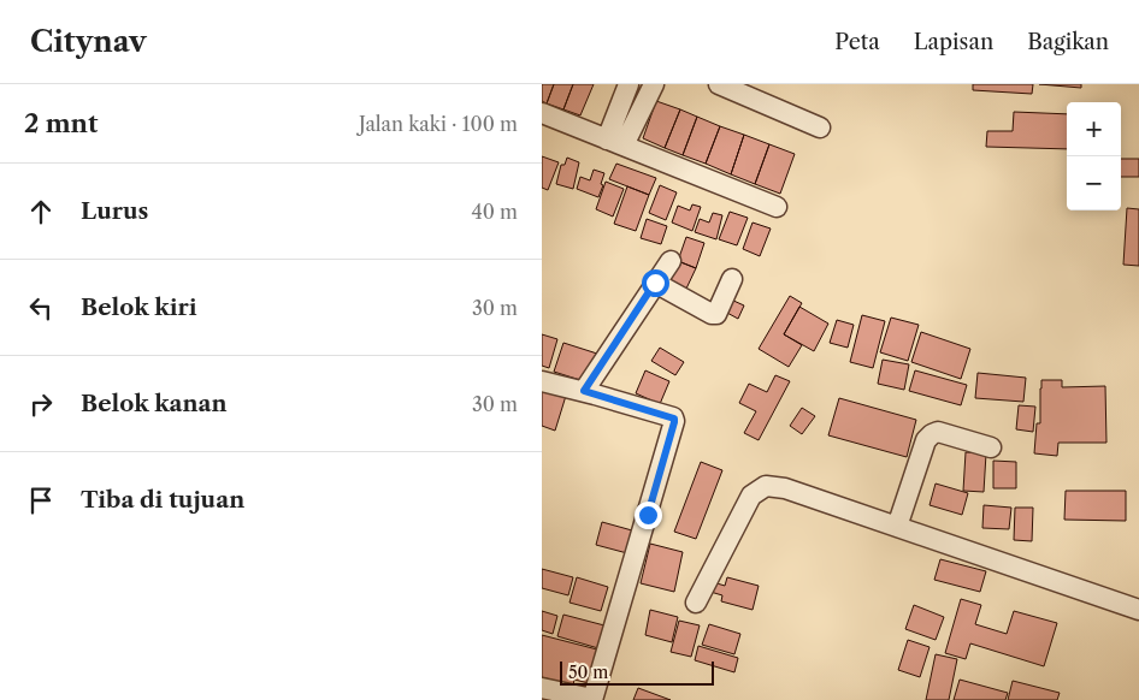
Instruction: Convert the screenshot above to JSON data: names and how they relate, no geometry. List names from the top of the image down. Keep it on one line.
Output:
{"scale_bar":"50 m","page":{"header":"Citynav","nav":["Peta","Lapisan","Bagikan"],"heading":["2 mnt","Jalan kaki · 100 m"],"map_buttons":["+","−"],"list":[["Lurus","40 m"],["Belok kiri","30 m"],["Belok kanan","30 m"],"Tiba di tujuan"],"scale":"50 m"}}
